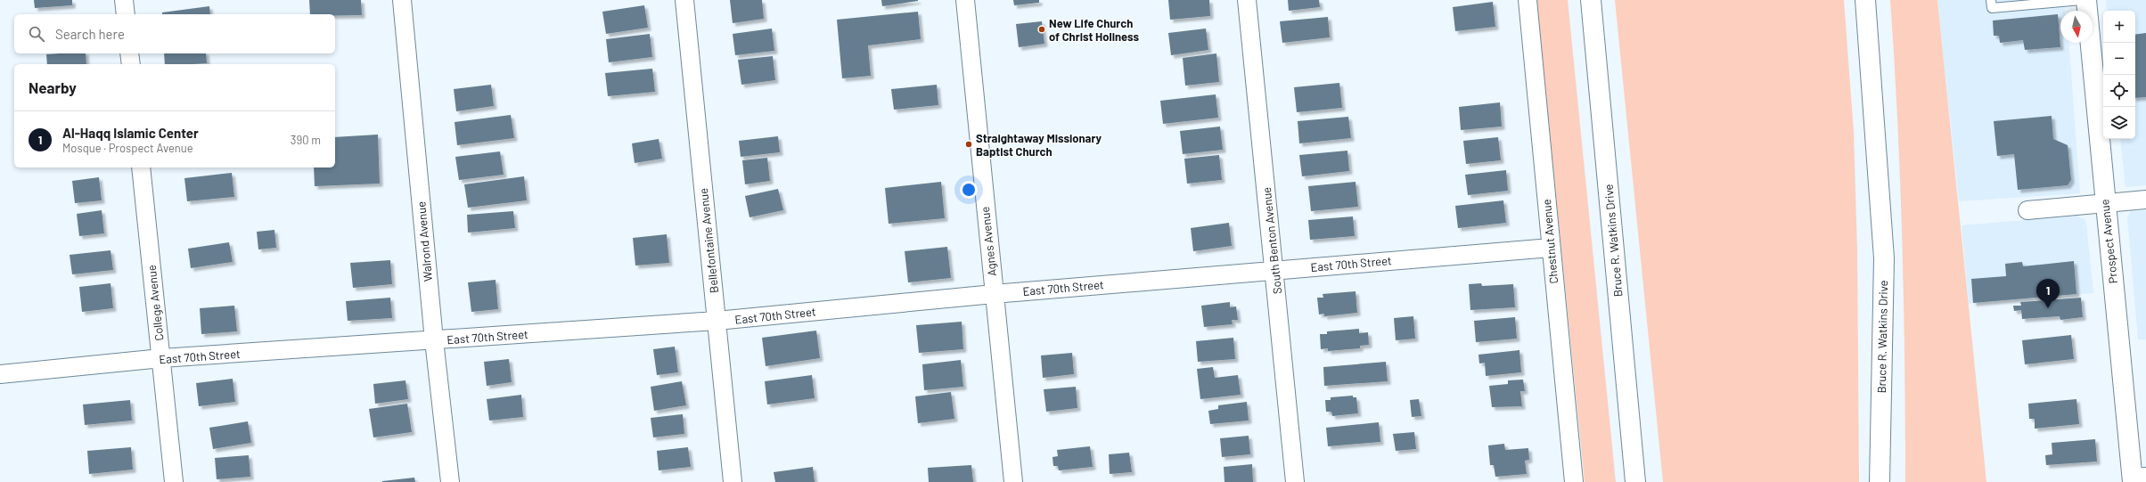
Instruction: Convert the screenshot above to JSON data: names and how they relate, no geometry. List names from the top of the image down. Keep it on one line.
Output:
{"streets":{"main road":["Bruce R. Watkins Drive","Prospect Avenue"],"street":["Bellefontaine Avenue","South Benton Avenue","Walrond Avenue","Agnes Avenue","Chestnut Avenue","East 70th Street","College Avenue"]},"crossings":[["Bellefontaine Avenue","East 70th Street"],["South Benton Avenue","East 70th Street"],["Walrond Avenue","East 70th Street"],["Agnes Avenue","East 70th Street"],["Chestnut Avenue","East 70th Street"],["East 70th Street","College Avenue"]],"places":["New Life Church of Christ Holiness","Straightaway Missionary Baptist Church"],"north":"bottom","page":{"map_buttons":["+","−"],"search":"Search here","heading":"Nearby","list":[{"mark":"1","name":"Al-Haqq Islamic Center","note":"Mosque · Prospect Avenue","value":"390 m"}],"pins":"1"}}
